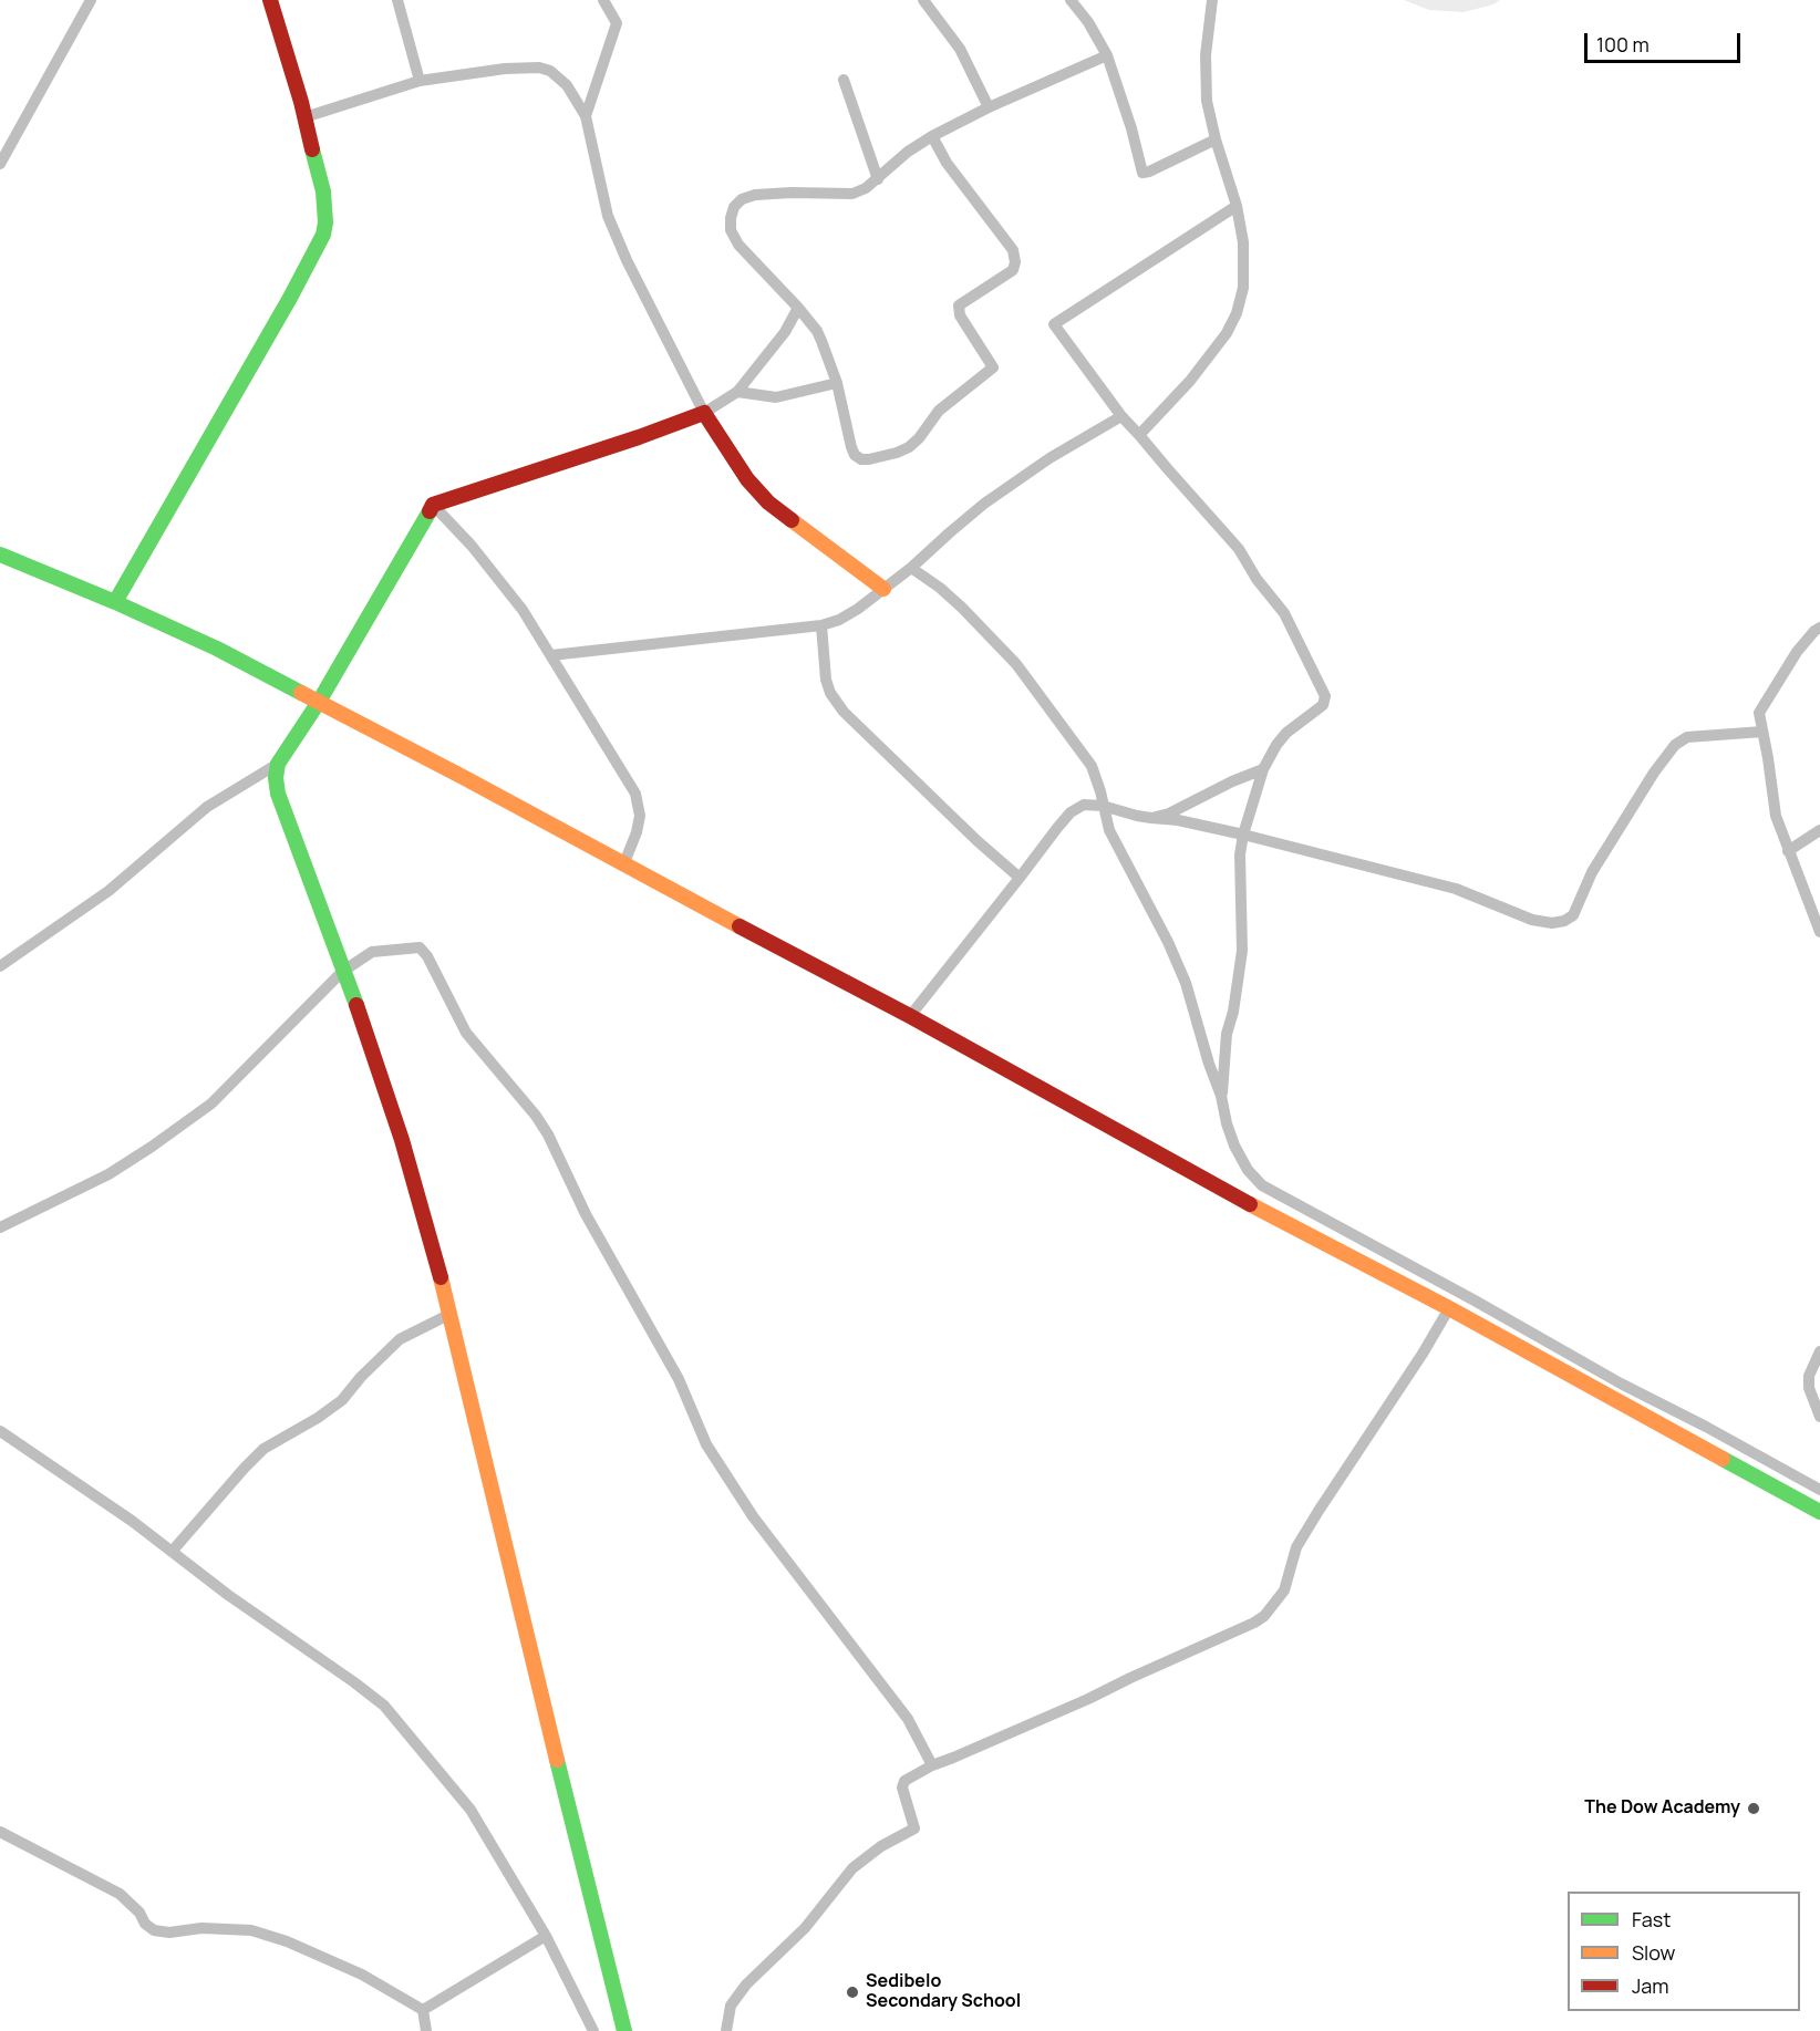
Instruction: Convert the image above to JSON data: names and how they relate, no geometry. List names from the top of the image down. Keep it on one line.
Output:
{"places":["The Dow Academy","Sedibelo Secondary School"],"legend":["Fast","Slow","Jam"],"scale_bar":"100 m"}
